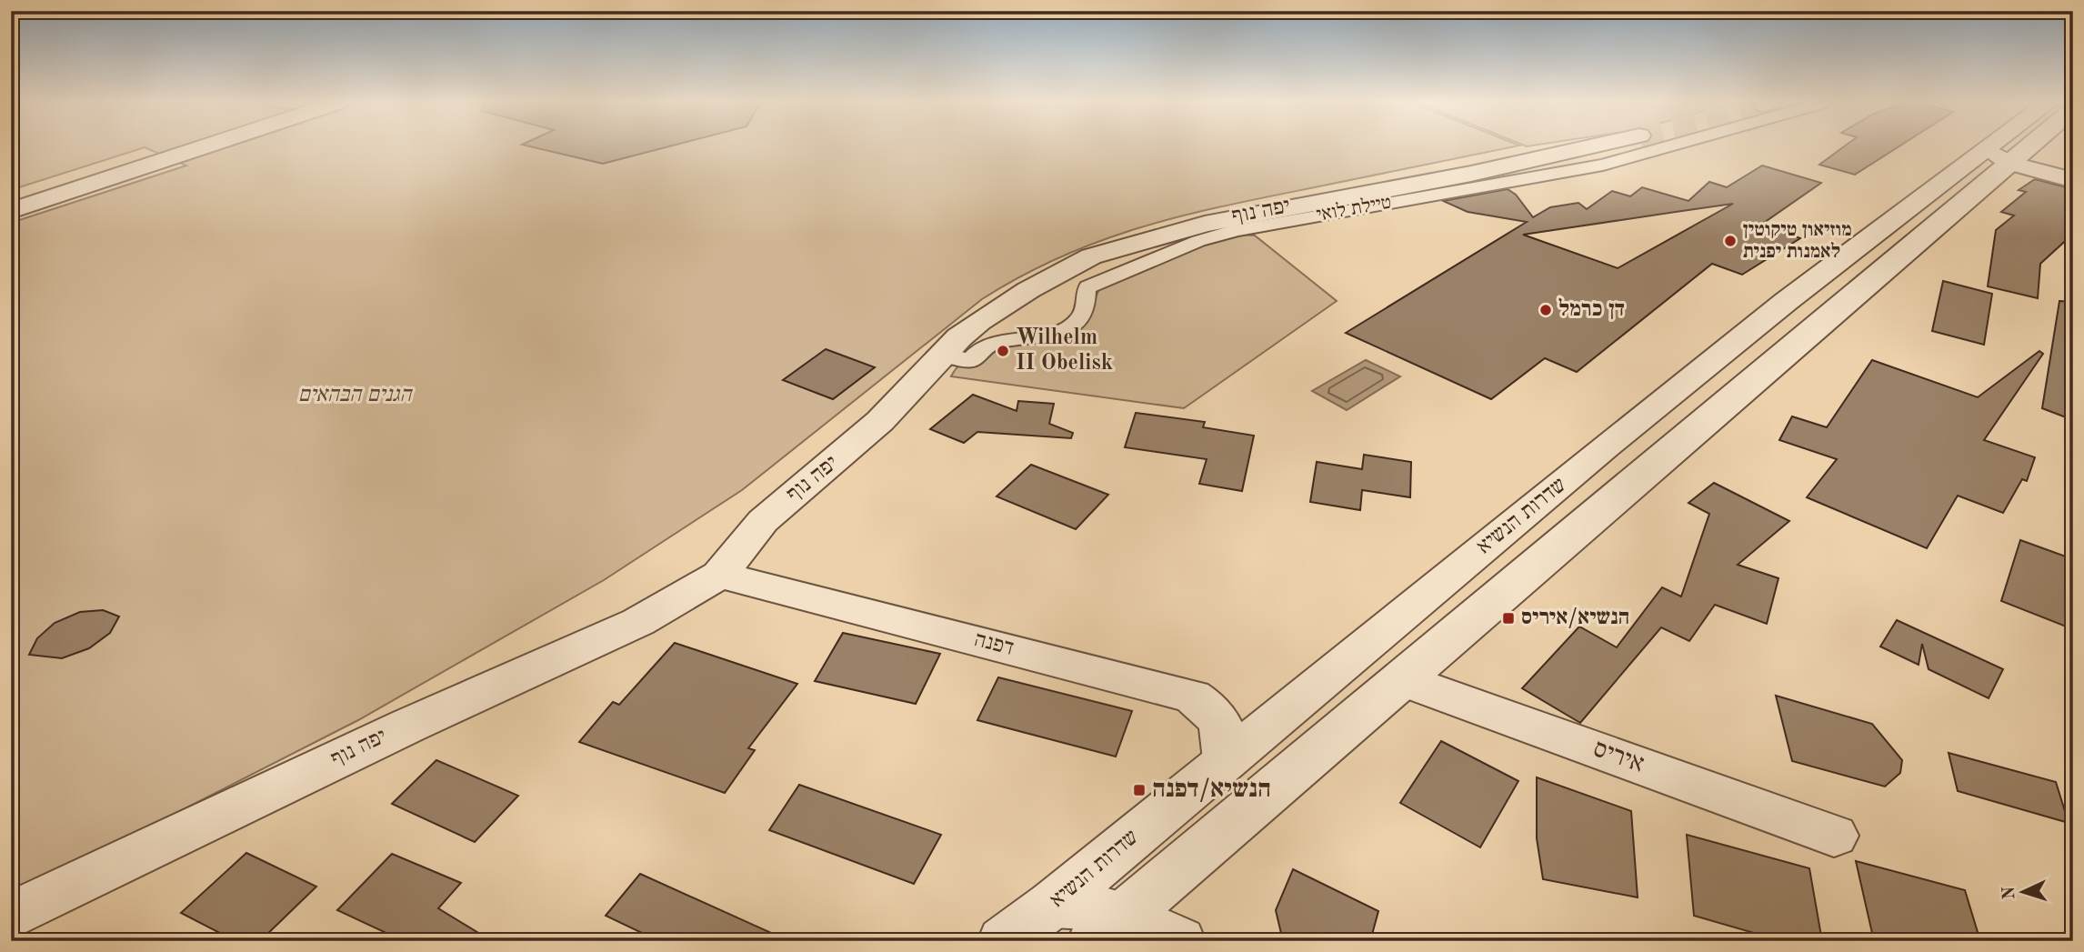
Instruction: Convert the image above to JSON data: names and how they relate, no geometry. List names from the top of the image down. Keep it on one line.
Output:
{"streets":{"street":["טיילת לואי","יפה נוף","שדרות הנשיא","דפנה","איריס"]},"crossings":[["טיילת לואי","יפה נוף"],["יפה נוף","דפנה"],["שדרות הנשיא","דפנה"],["שדרות הנשיא","איריס"]],"parks":["הגנים הבהאים"],"places":{"other":["מוזיאון טיקוטין לאמנות יפנית","דן כרמל","Wilhelm II Obelisk"],"transit":["הנשיא/איריס","הנשיא/דפנה"]},"north":"left"}
